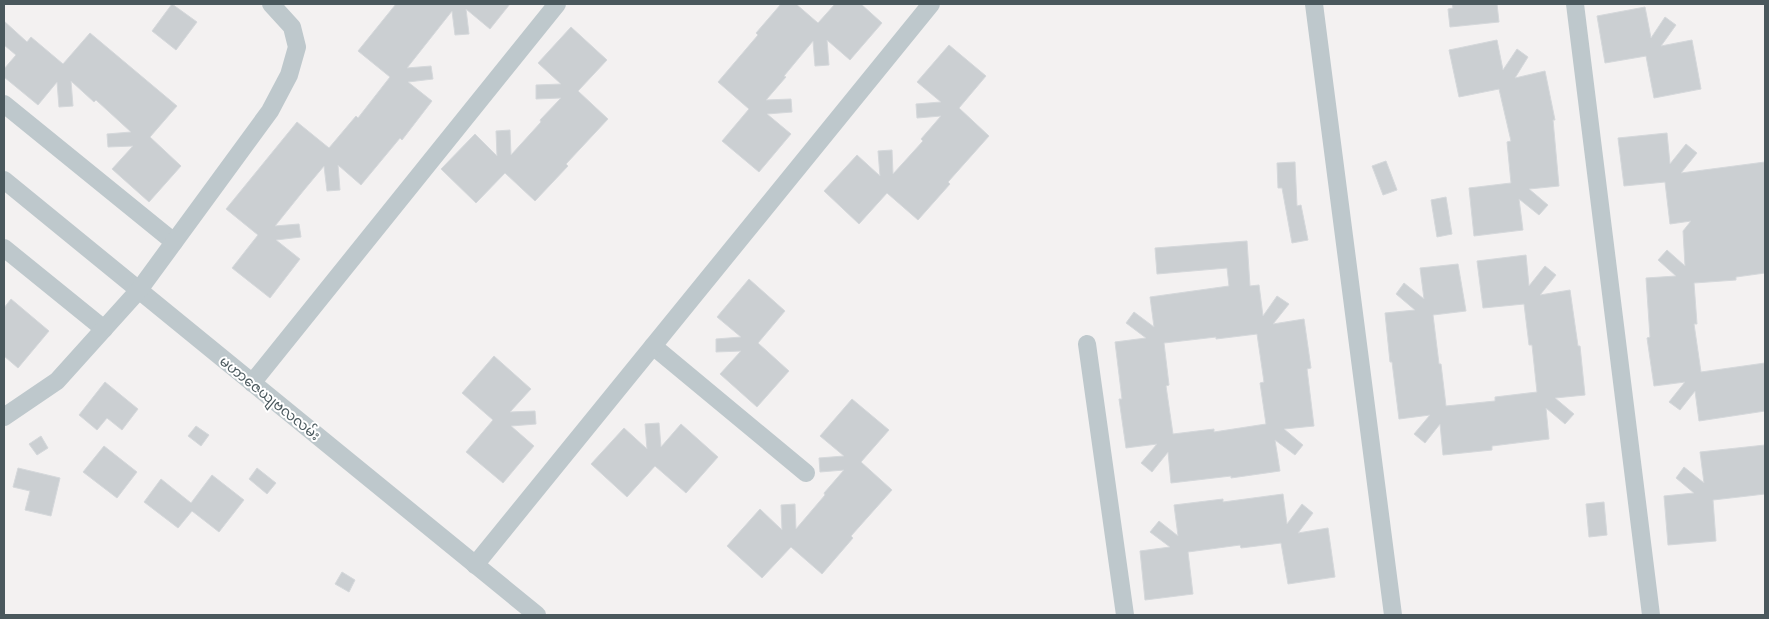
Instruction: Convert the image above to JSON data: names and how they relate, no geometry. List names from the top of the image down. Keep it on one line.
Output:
{"streets":{"street":["မဟာဇေယျဗလလမ်း"]}}
